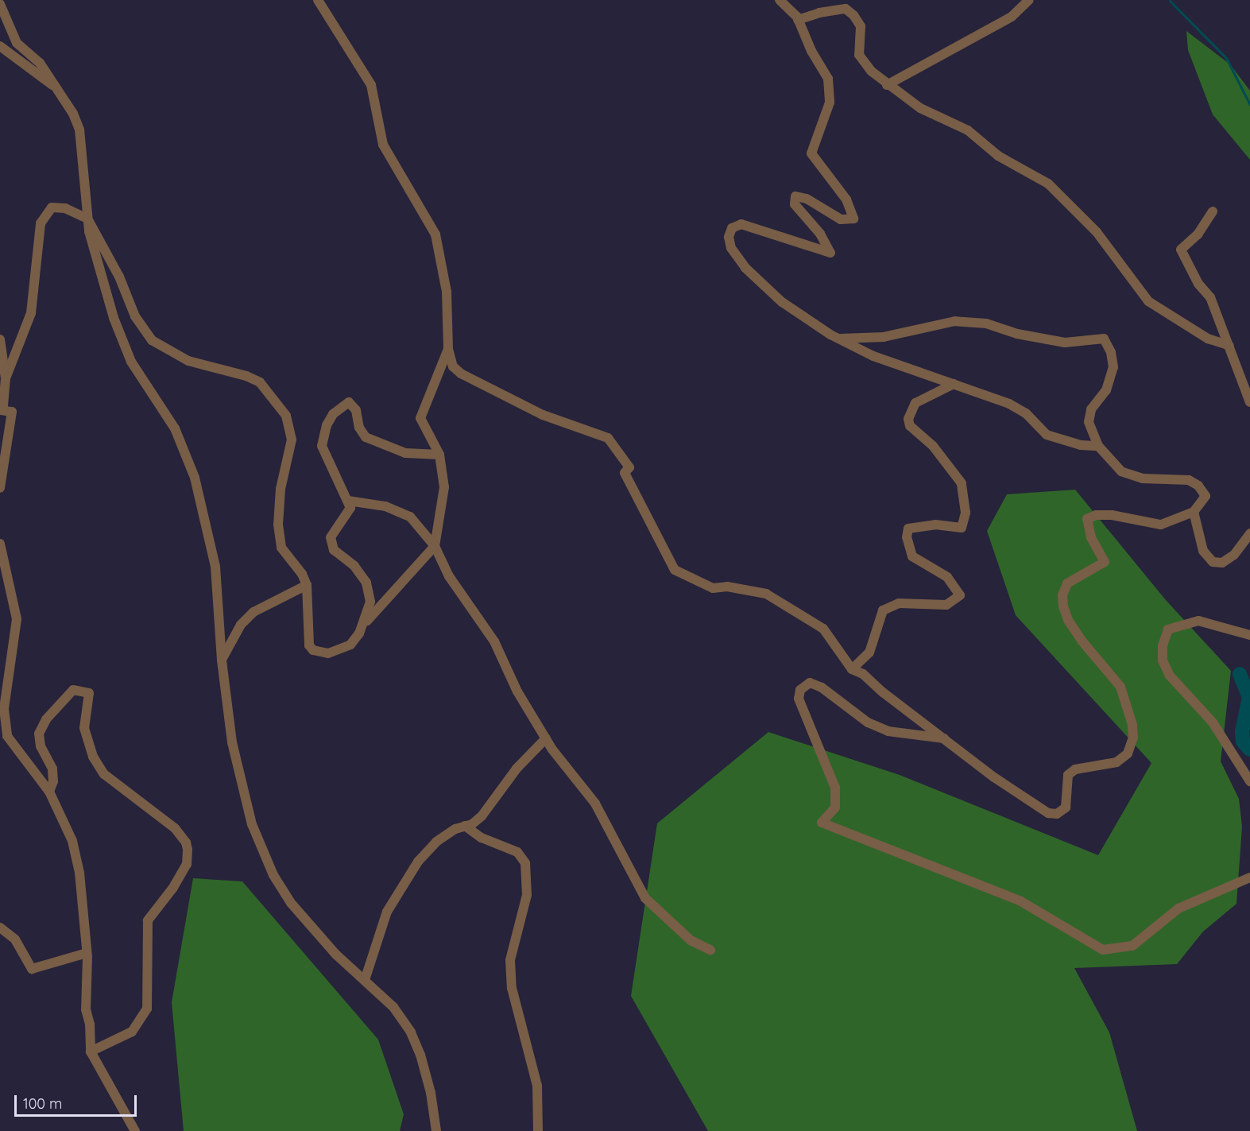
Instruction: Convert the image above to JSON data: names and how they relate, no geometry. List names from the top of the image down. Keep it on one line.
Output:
{"scale_bar":"100 m"}
